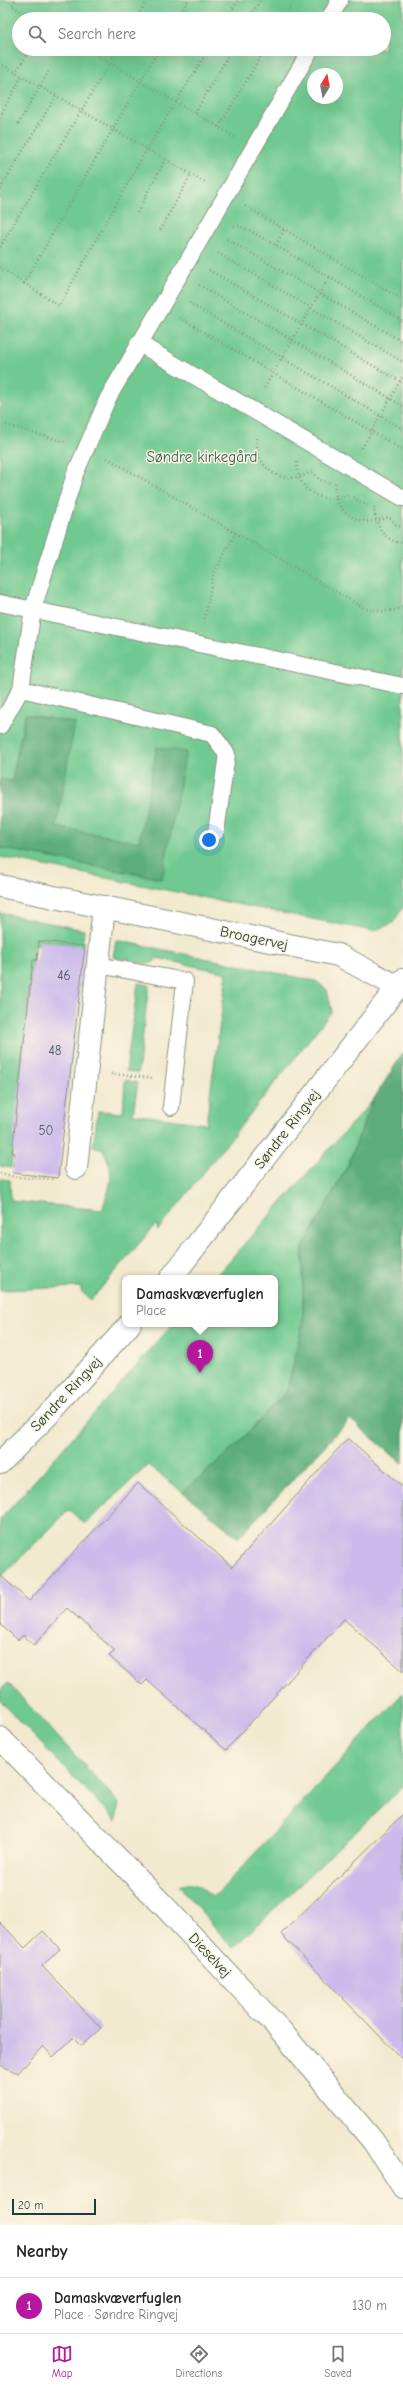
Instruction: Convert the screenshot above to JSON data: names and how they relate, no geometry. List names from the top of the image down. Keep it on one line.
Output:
{"streets":{"street":["Broagervej","Søndre Ringvej","Dieselvej"]},"crossings":[["Broagervej","Søndre Ringvej"]],"parks":["Søndre kirkegård"],"house_numbers":["46","48","50"],"scale_bar":"20 m","north":"top","page":{"search":"Search here","popup":["Damaskvæverfuglen","Place"],"pins":"1","scale":"20 m","heading":"Nearby","list":[{"mark":"1","name":"Damaskvæverfuglen","note":"Place · Søndre Ringvej","value":"130 m"}],"nav":["Map","Directions","Saved"]}}
